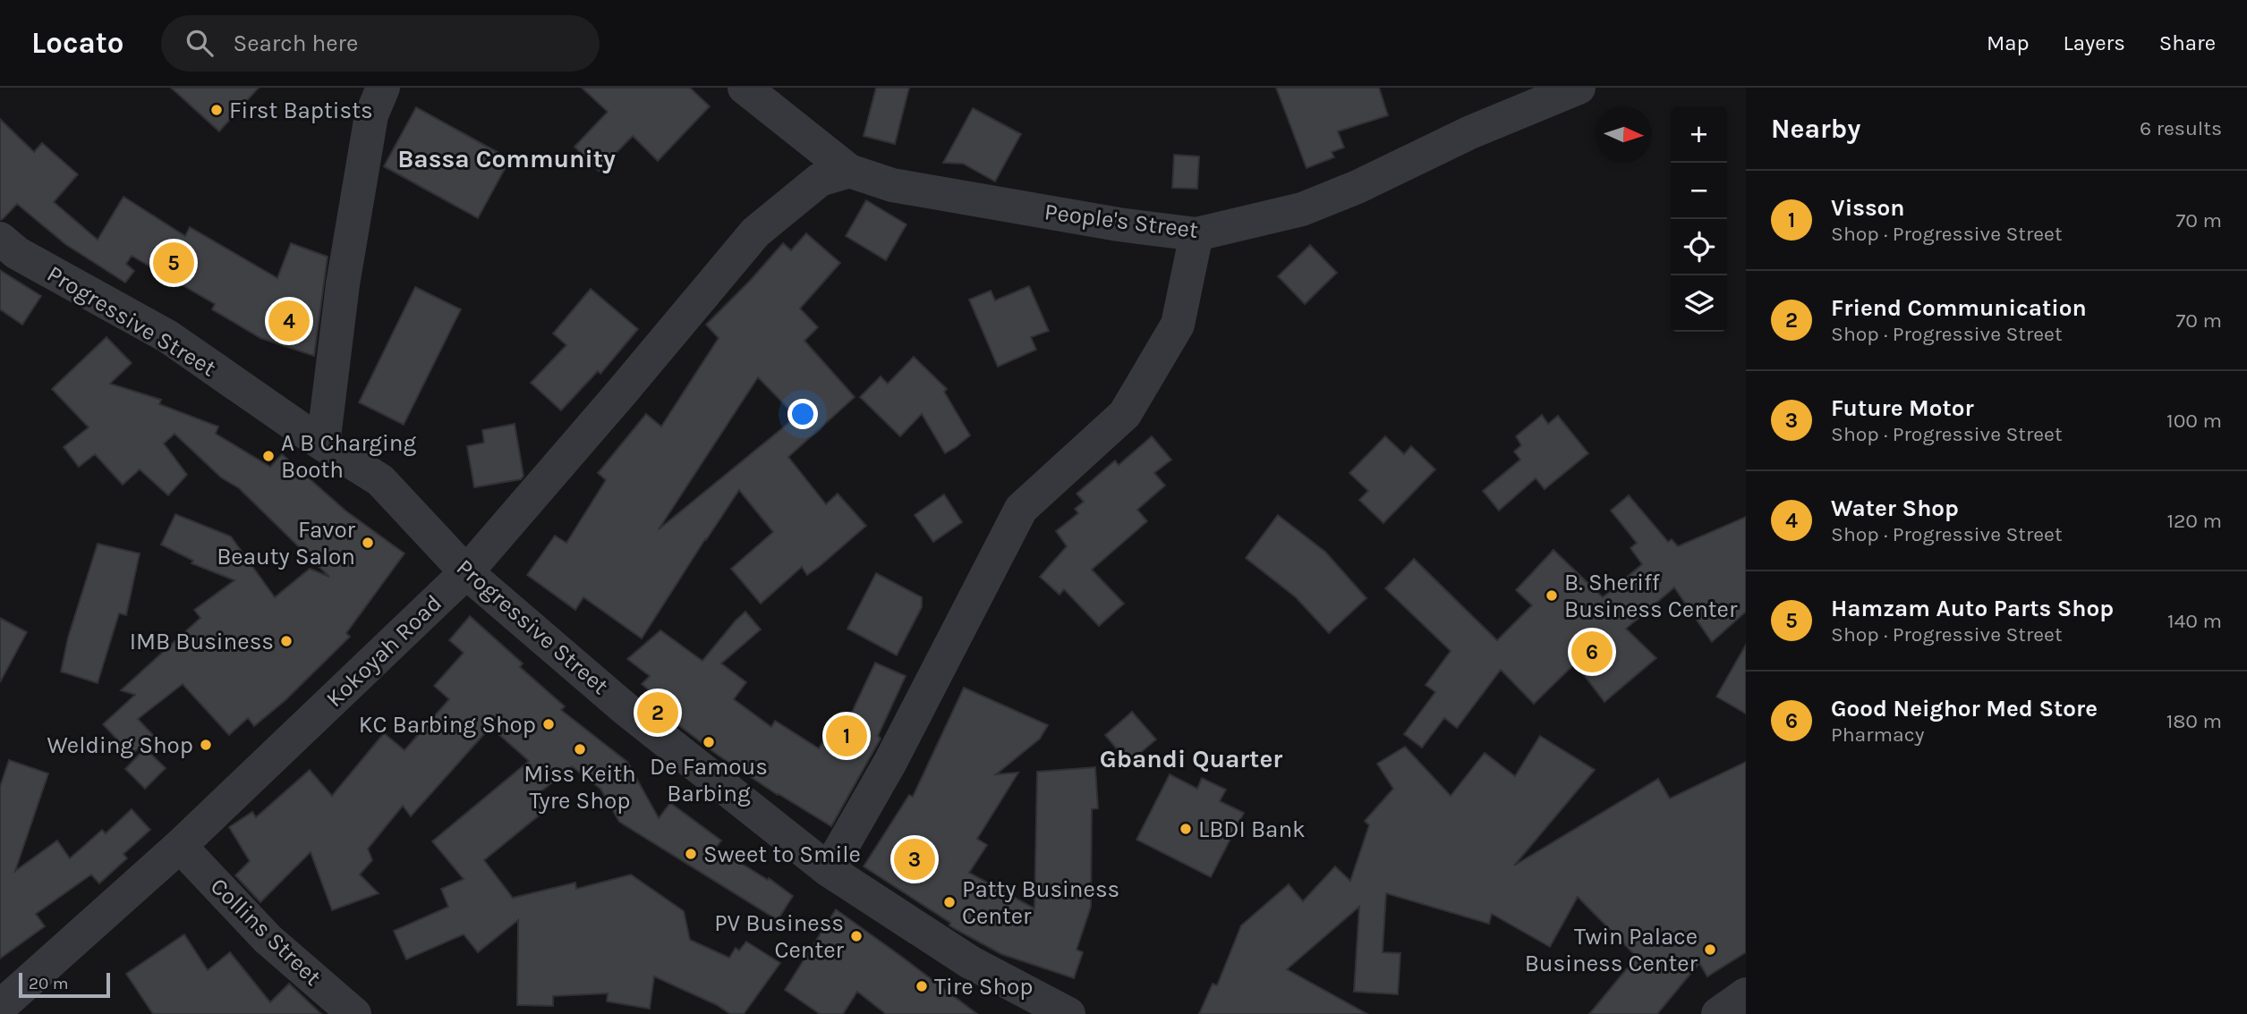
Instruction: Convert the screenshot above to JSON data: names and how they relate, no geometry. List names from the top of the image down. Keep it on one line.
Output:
{"streets":{"street":["People's Street","Progressive Street","Kokoyah Road","Collins Street"]},"crossings":[["People's Street","Kokoyah Road"],["Progressive Street","Kokoyah Road"],["Kokoyah Road","Collins Street"]],"districts":["Bassa Community","Gbandi Quarter"],"places":["First Baptists","A B Charging Booth","Favor Beauty Salon","B. Sheriff Business Center","IMB Business","KC Barbing Shop","De Famous Barbing","Welding Shop","Miss Keith Tyre Shop","LBDI Bank","Sweet to Smile","Patty Business Center","PV Business Center","Twin Palace Business Center","Tire Shop"],"scale_bar":"20 m","north":"right","page":{"header":"Locato","search":"Search here","nav":["Map","Layers","Share"],"heading":["Nearby","6 results"],"map_buttons":["+","−"],"list":[{"mark":"1","name":"Visson","note":"Shop · Progressive Street","value":"70 m"},{"mark":"2","name":"Friend Communication","note":"Shop · Progressive Street","value":"70 m"},{"mark":"3","name":"Future Motor","note":"Shop · Progressive Street","value":"100 m"},{"mark":"4","name":"Water Shop","note":"Shop · Progressive Street","value":"120 m"},{"mark":"5","name":"Hamzam Auto Parts Shop","note":"Shop · Progressive Street","value":"140 m"},{"mark":"6","name":"Good Neighor Med Store","note":"Pharmacy","value":"180 m"}],"pins":["5","4","6","2","1","3"],"scale":"20 m"}}
